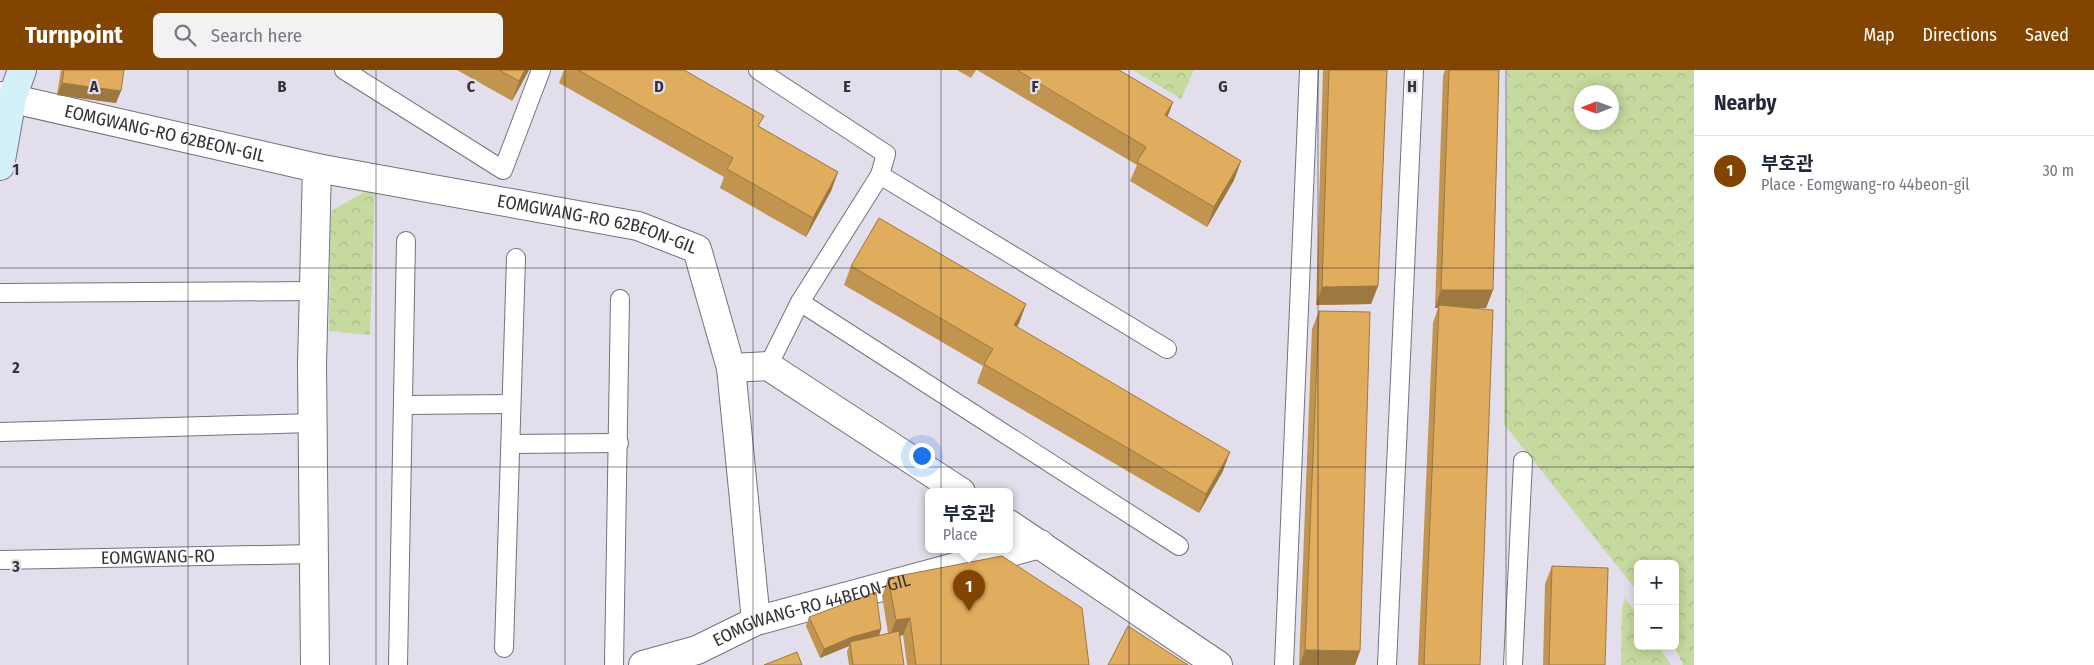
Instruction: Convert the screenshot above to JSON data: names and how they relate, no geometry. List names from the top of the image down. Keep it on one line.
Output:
{"streets":{"street":["EOMGWANG-RO 62BEON-GIL","EOMGWANG-RO 44BEON-GIL"],"lane":["EOMGWANG-RO"]},"north":"left","page":{"header":"Turnpoint","search":"Search here","nav":["Map","Directions","Saved"],"heading":"Nearby","list":[{"mark":"1","name":"부호관","note":"Place · Eomgwang-ro 44beon-gil","value":"30 m"}],"popup":["부호관","Place"],"map_buttons":["+","−"],"pins":"1"},"grid":{"columns":["A","B","C","D","E","F","G","H"],"rows":["1","2","3"]}}
